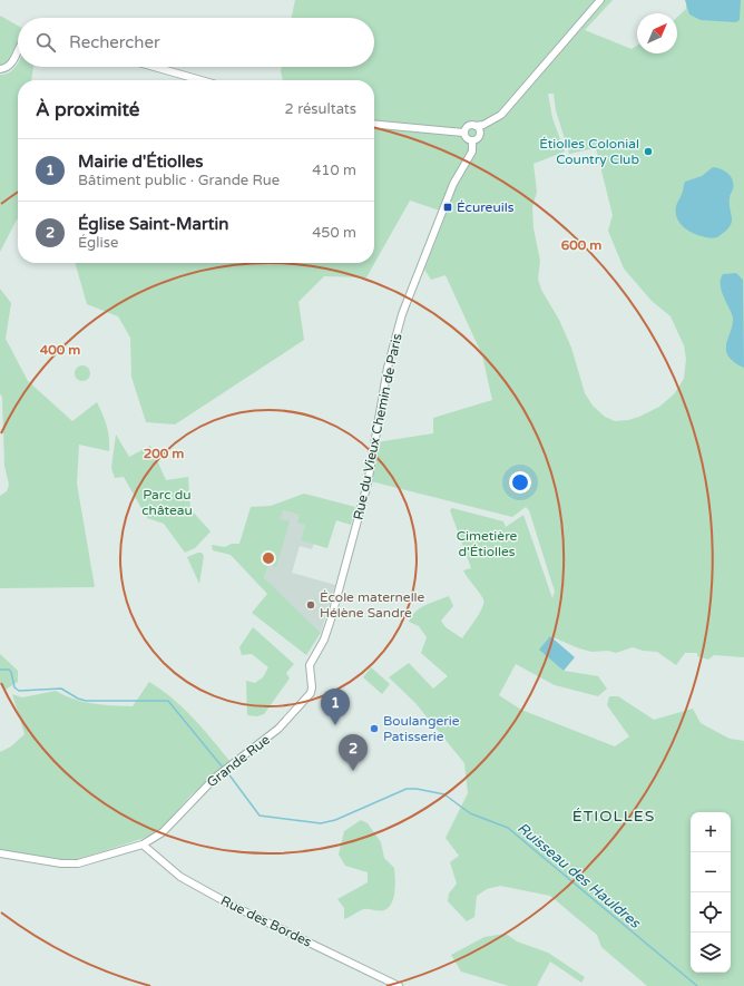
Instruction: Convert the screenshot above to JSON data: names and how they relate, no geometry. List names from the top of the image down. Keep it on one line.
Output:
{"streets":{"street":["Rue du Vieux Chemin de Paris","Grande Rue","Rue des Bordes"]},"crossings":[["Rue du Vieux Chemin de Paris","Grande Rue"],["Grande Rue","Rue des Bordes"]],"districts":["ÉTIOLLES"],"water":["Ruisseau des Hauldres"],"parks":["Parc du château","Cimetière d'Étiolles"],"places":{"other":["Étiolles Colonial Country Club","École maternelle Hélène Sandre","Boulangerie Patisserie"],"transit":["Écureuils"]},"north":"top right","page":{"search":"Rechercher","heading":["À proximité","2 résultats"],"list":[{"mark":"1","name":"Mairie d'Étiolles","note":"Bâtiment public · Grande Rue","value":"410 m"},{"mark":"2","name":"Église Saint-Martin","note":"Église","value":"450 m"}],"pins":["1","2"],"map_buttons":["+","−"]},"rings":["600 m","400 m","200 m"]}
